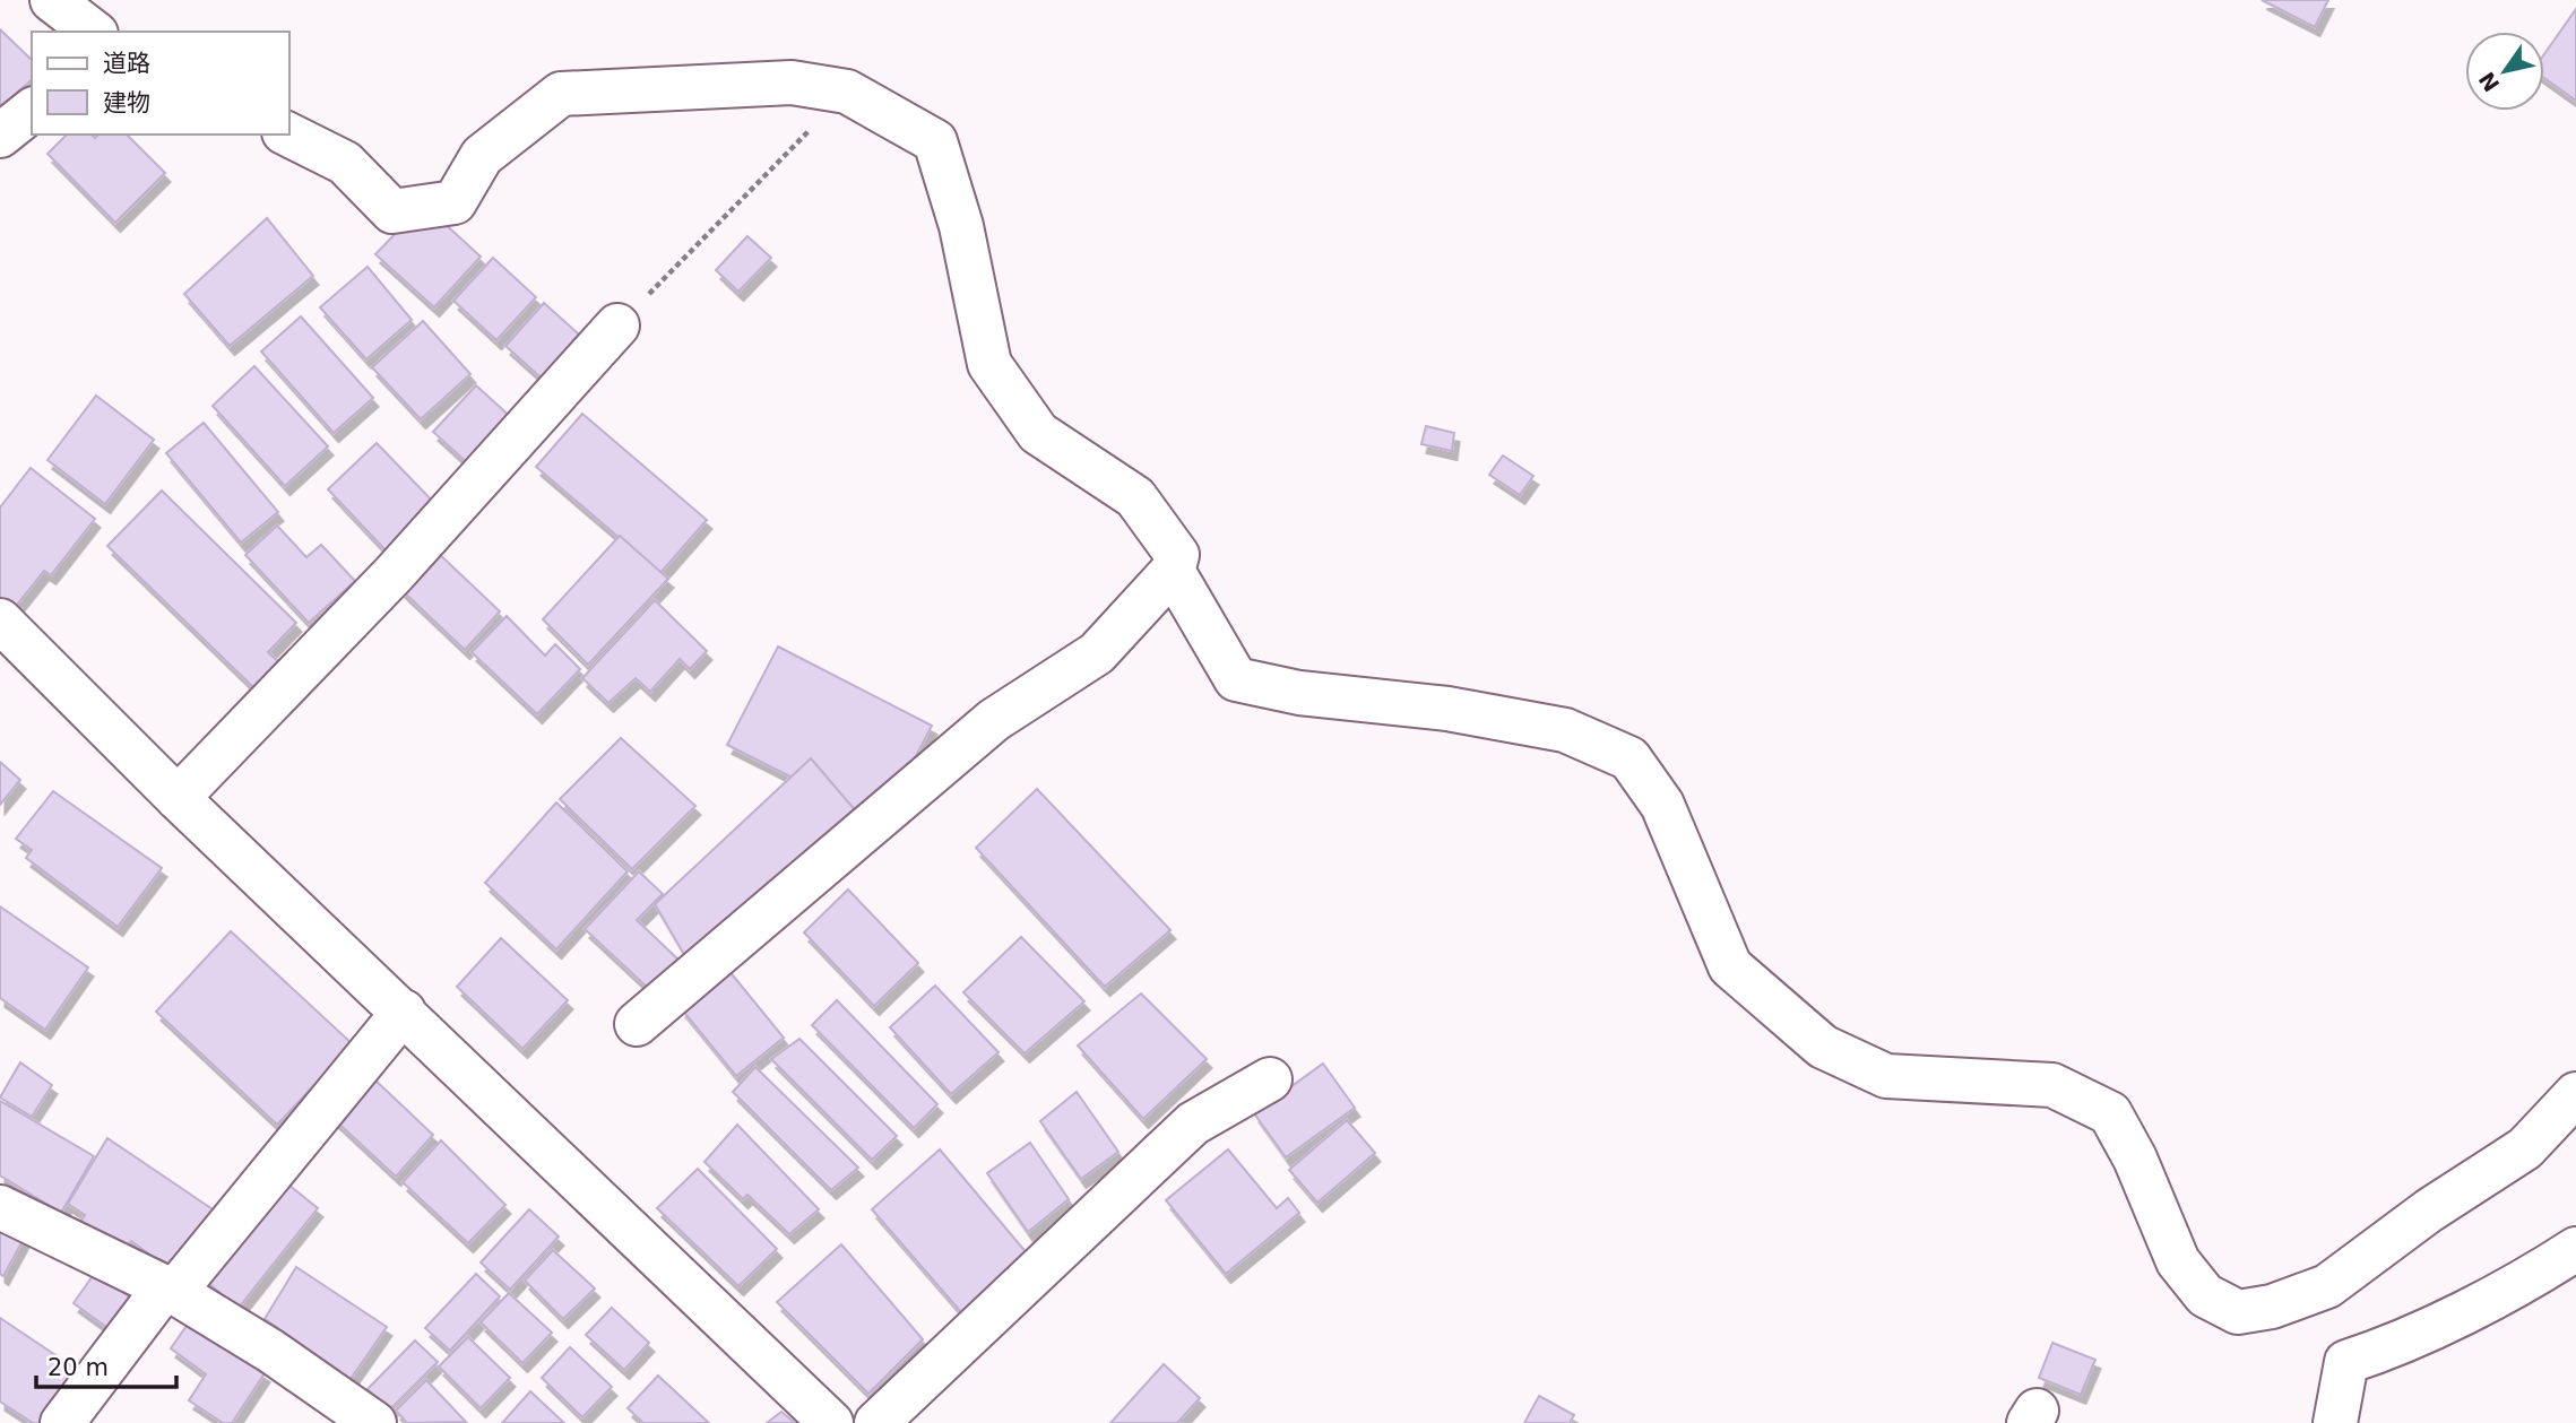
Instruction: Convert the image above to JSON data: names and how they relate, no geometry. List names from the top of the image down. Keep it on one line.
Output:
{"legend":["道路","建物"],"scale_bar":"20 m","north":"bottom left"}
